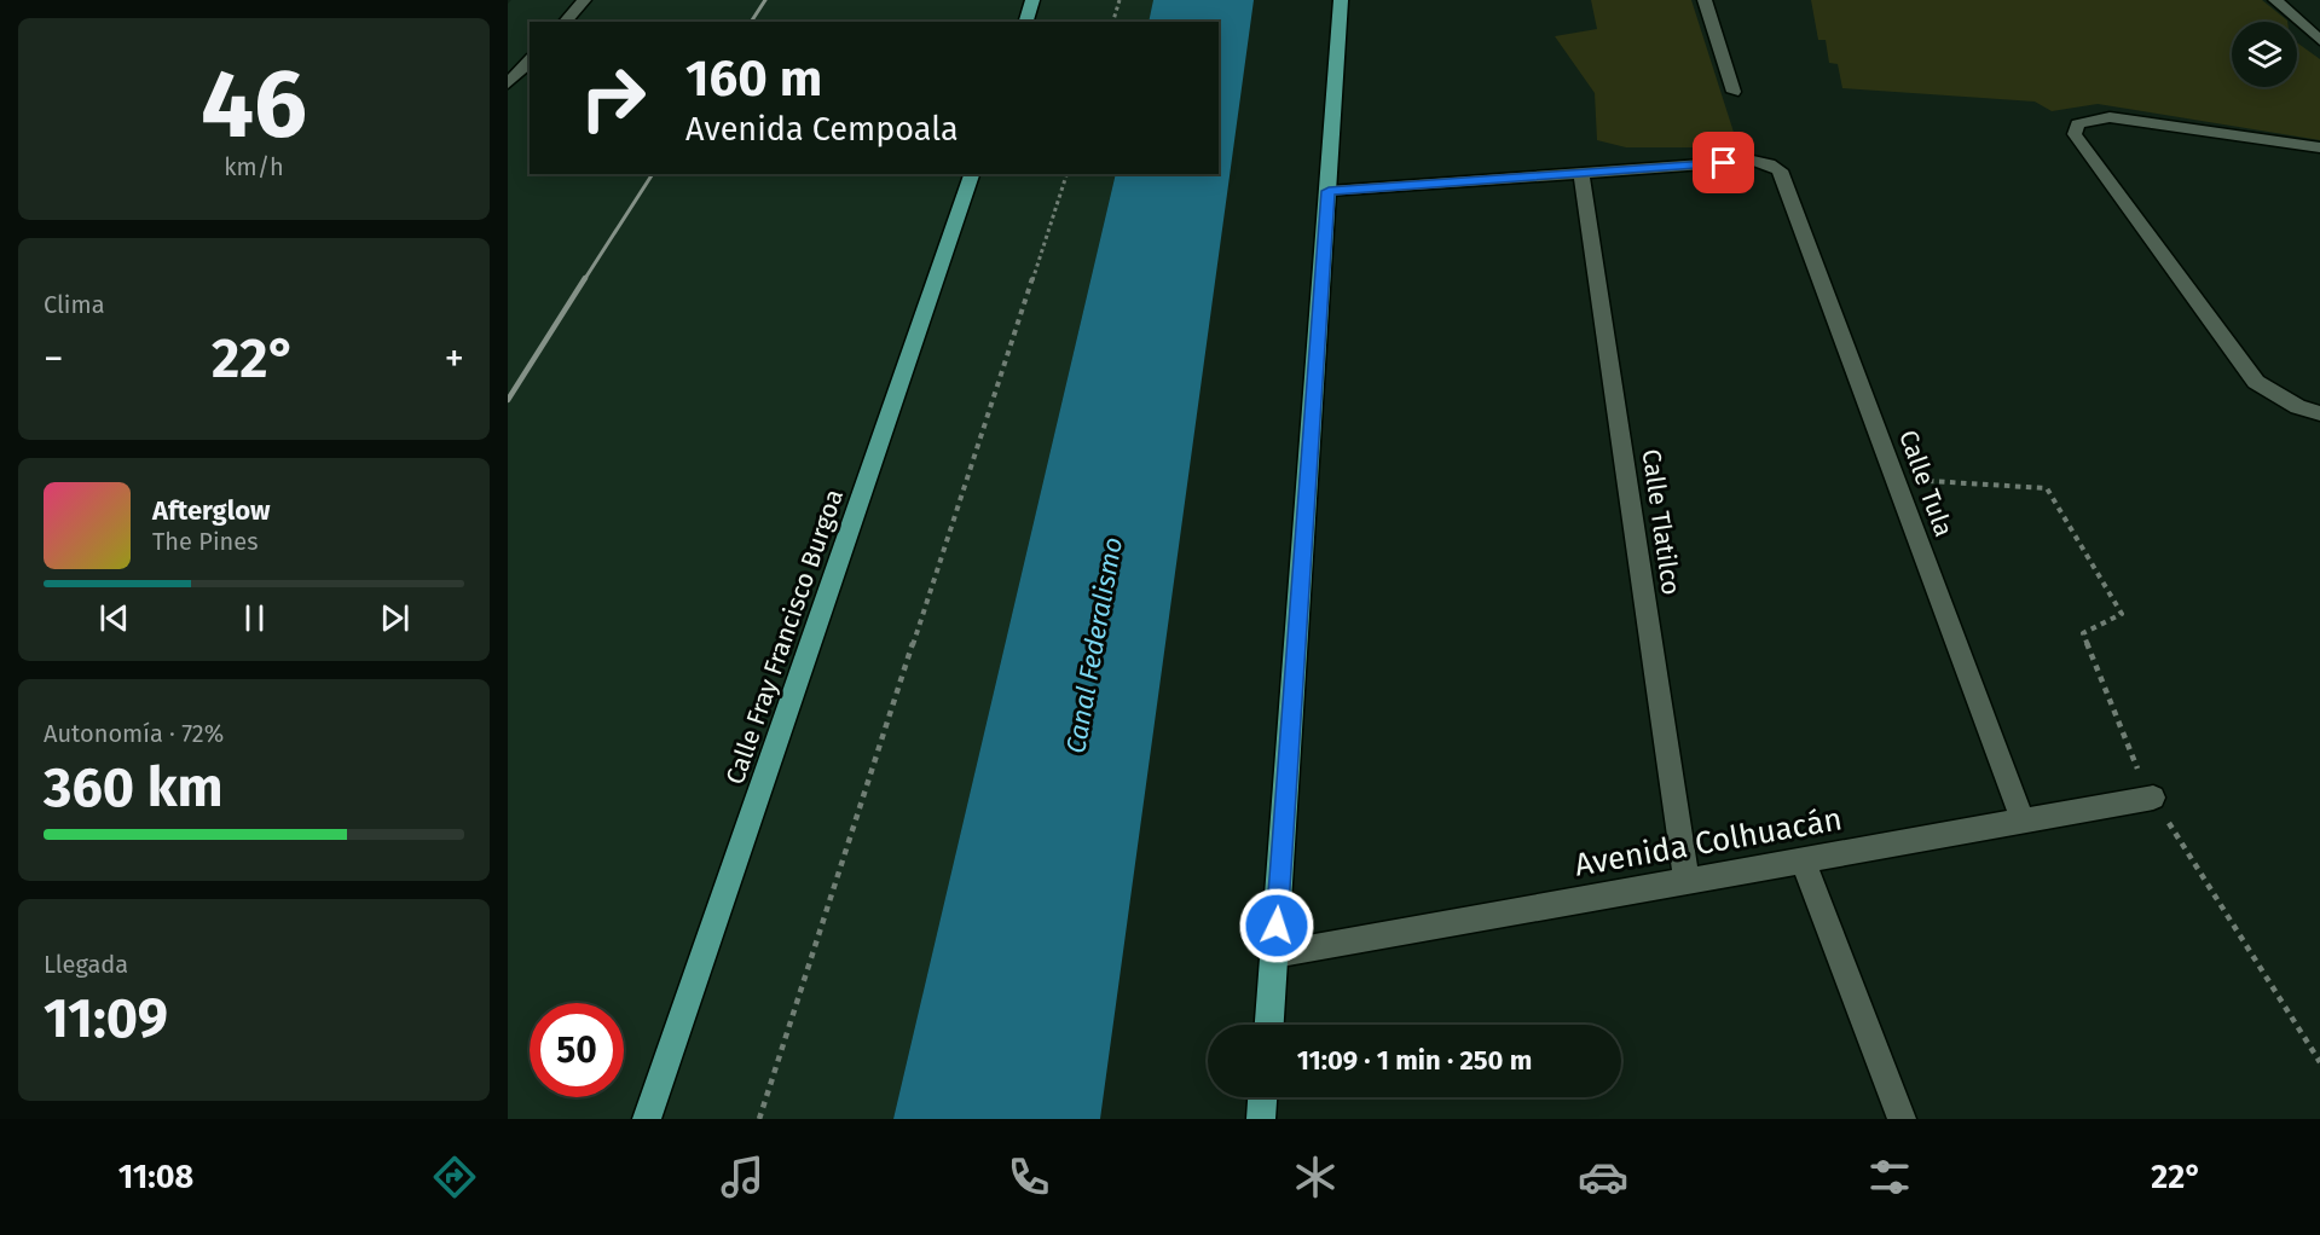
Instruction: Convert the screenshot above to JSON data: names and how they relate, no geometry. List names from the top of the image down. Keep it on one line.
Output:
{"streets":{"main road":["Calle Fray Francisco Burgoa"],"street":["Calle Tula","Calle Tlatilco","Avenida Colhuacán"]},"crossings":[["Calle Tula","Calle Tlatilco"],["Calle Tula","Avenida Colhuacán"],["Calle Tlatilco","Avenida Colhuacán"]],"water":["Canal Federalismo"],"page":{"tile":[["46","km/h"],"Clima",["Autonomía · 72%","360 km"],["Llegada","11:09"]],"turn":["160 m","Avenida Cempoala"],"heat":["−","22°","+"],"song":["Afterglow","The Pines"],"limit":"50","trip":"11:09 · 1 min · 250 m","tabs":["11:08","22°"]}}
